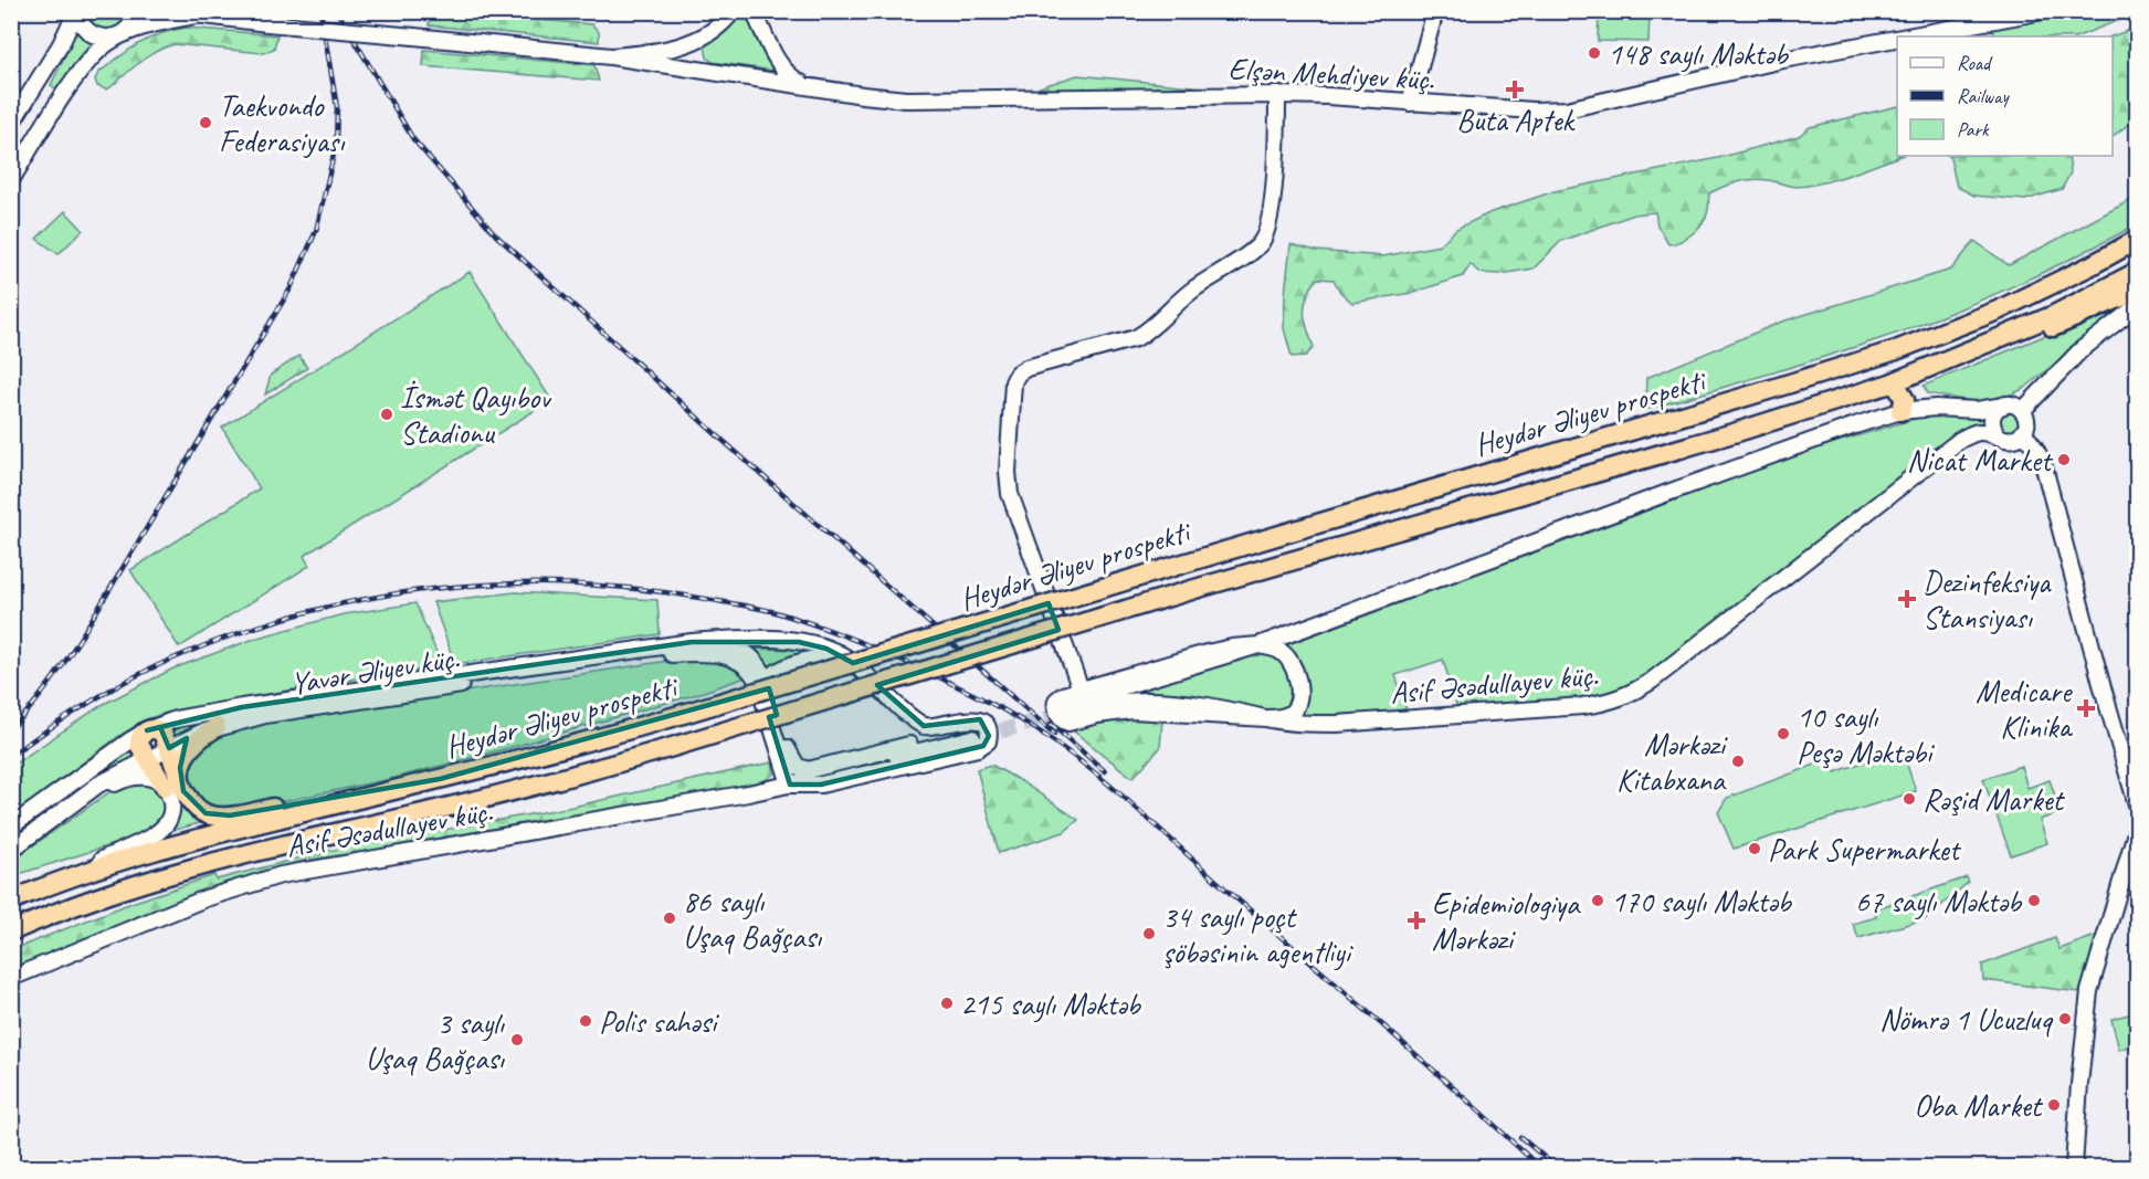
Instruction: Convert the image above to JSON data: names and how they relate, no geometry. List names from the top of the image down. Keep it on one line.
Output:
{"streets":{"highway":["Heydər Əliyev prospekti"],"main road":["Elşən Mehdiyev küç.","Yavər Əliyev küç.","Asif Əsədullayev küç."]},"crossings":[["Yavər Əliyev küç.","Asif Əsədullayev küç."]],"places":{"other":["148 saylı Məktəb","Taekvondo Federasiyası","İsmət Qayıbov Stadionu","Nicat Market","10 saylı Peşə Məktəbi","Mərkəzi Kitabxana","Rəşid Market","Park Supermarket","170 saylı Məktəb","67 saylı Məktəb","86 saylı Uşaq Bağçası","34 saylı poçt şöbəsinin agentliyi","215 saylı Məktəb","Nömrə 1 Ucuzluq","Polis sahəsi","3 saylı Uşaq Bağçası","Oba Market"],"health":["Buta Aptek","Dezinfeksiya Stansiyası","Medicare Klinika","Epidemiologiya Mərkəzi"]},"legend":["Road","Railway","Park"]}
